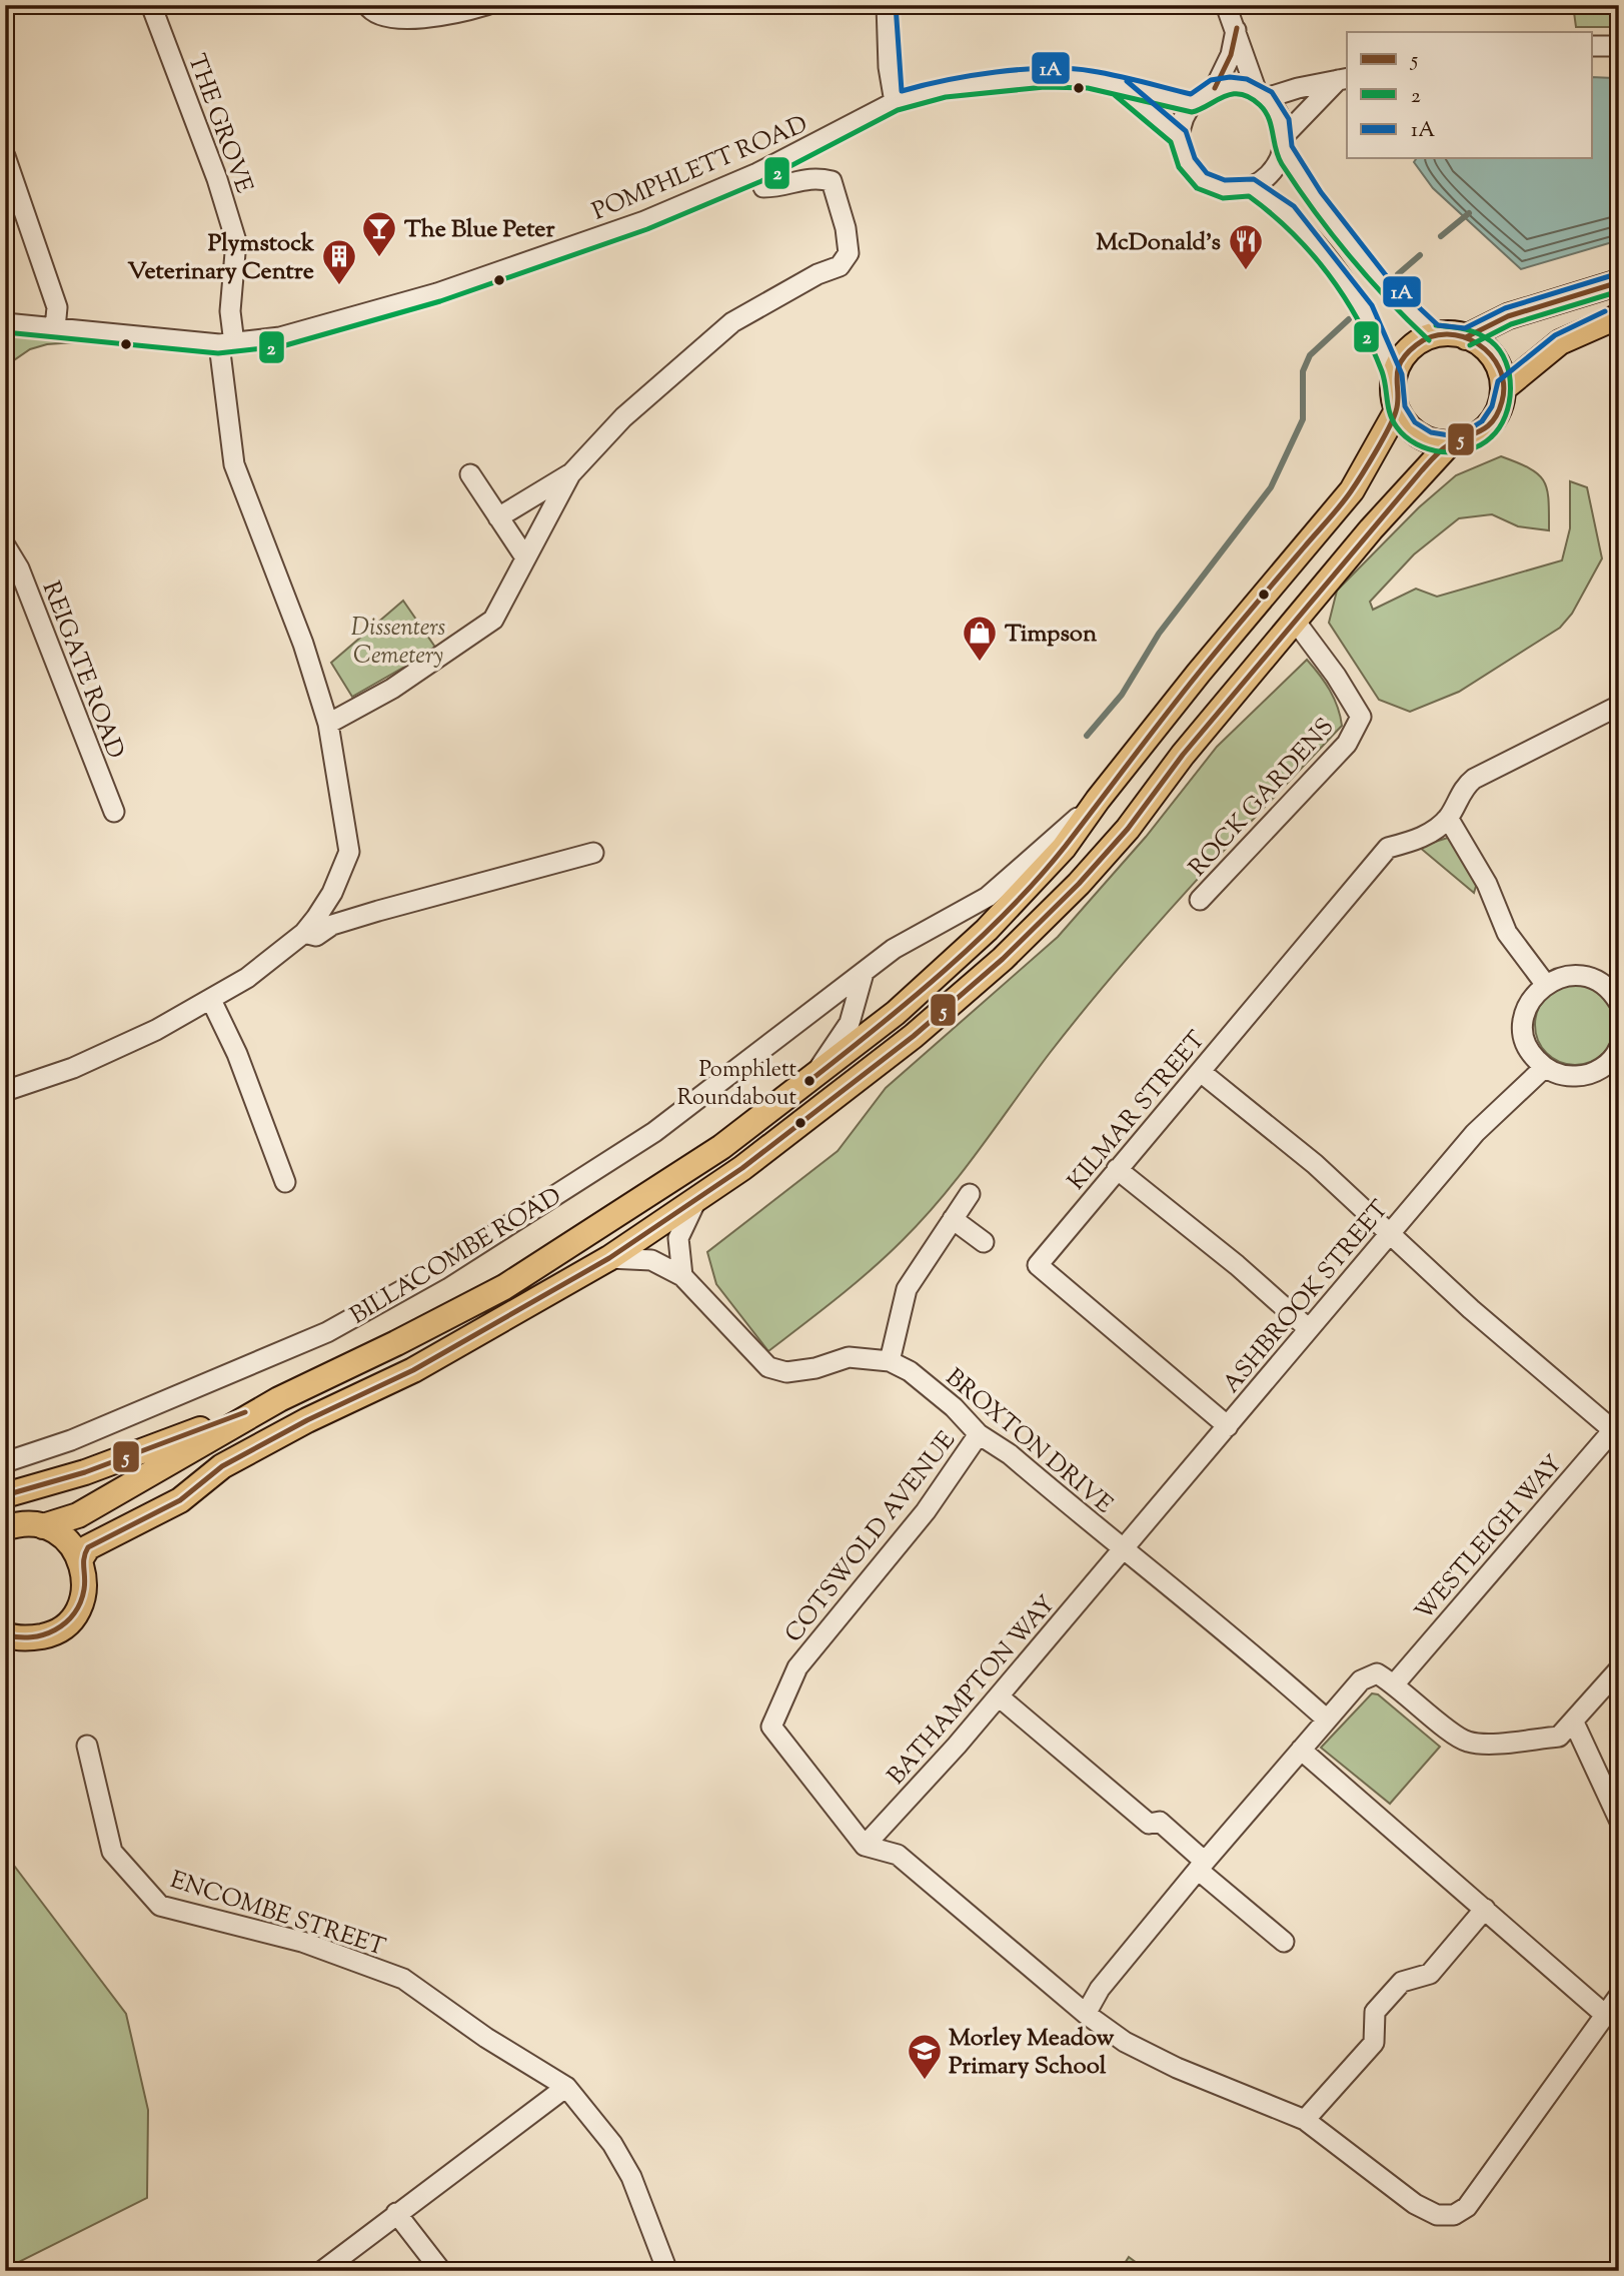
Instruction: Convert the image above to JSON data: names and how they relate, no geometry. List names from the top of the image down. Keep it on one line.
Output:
{"streets":{"main road":["BILLACOMBE ROAD"],"street":["THE GROVE","POMPHLETT ROAD","REIGATE ROAD","ROCK GARDENS","KILMAR STREET","ASHBROOK STREET","BROXTON DRIVE","COTSWOLD AVENUE","WESTLEIGH WAY","BATHAMPTON WAY","ENCOMBE STREET"]},"crossings":[["THE GROVE","POMPHLETT ROAD"],["KILMAR STREET","ASHBROOK STREET"],["ASHBROOK STREET","BROXTON DRIVE"],["ASHBROOK STREET","BATHAMPTON WAY"],["BROXTON DRIVE","COTSWOLD AVENUE"],["BROXTON DRIVE","BATHAMPTON WAY"],["COTSWOLD AVENUE","BATHAMPTON WAY"]],"parks":["Dissenters Cemetery"],"places":{"bar":["The Blue Peter"],"restaurant":["McDonald's"],"building":["Plymstock Veterinary Centre"],"shop":["Timpson"],"other":["Pomphlett Roundabout"],"school or university":["Morley Meadow Primary School"]},"lines":["transit line 1A","transit line 5","transit line 2"],"legend":["5","2","1A"]}
